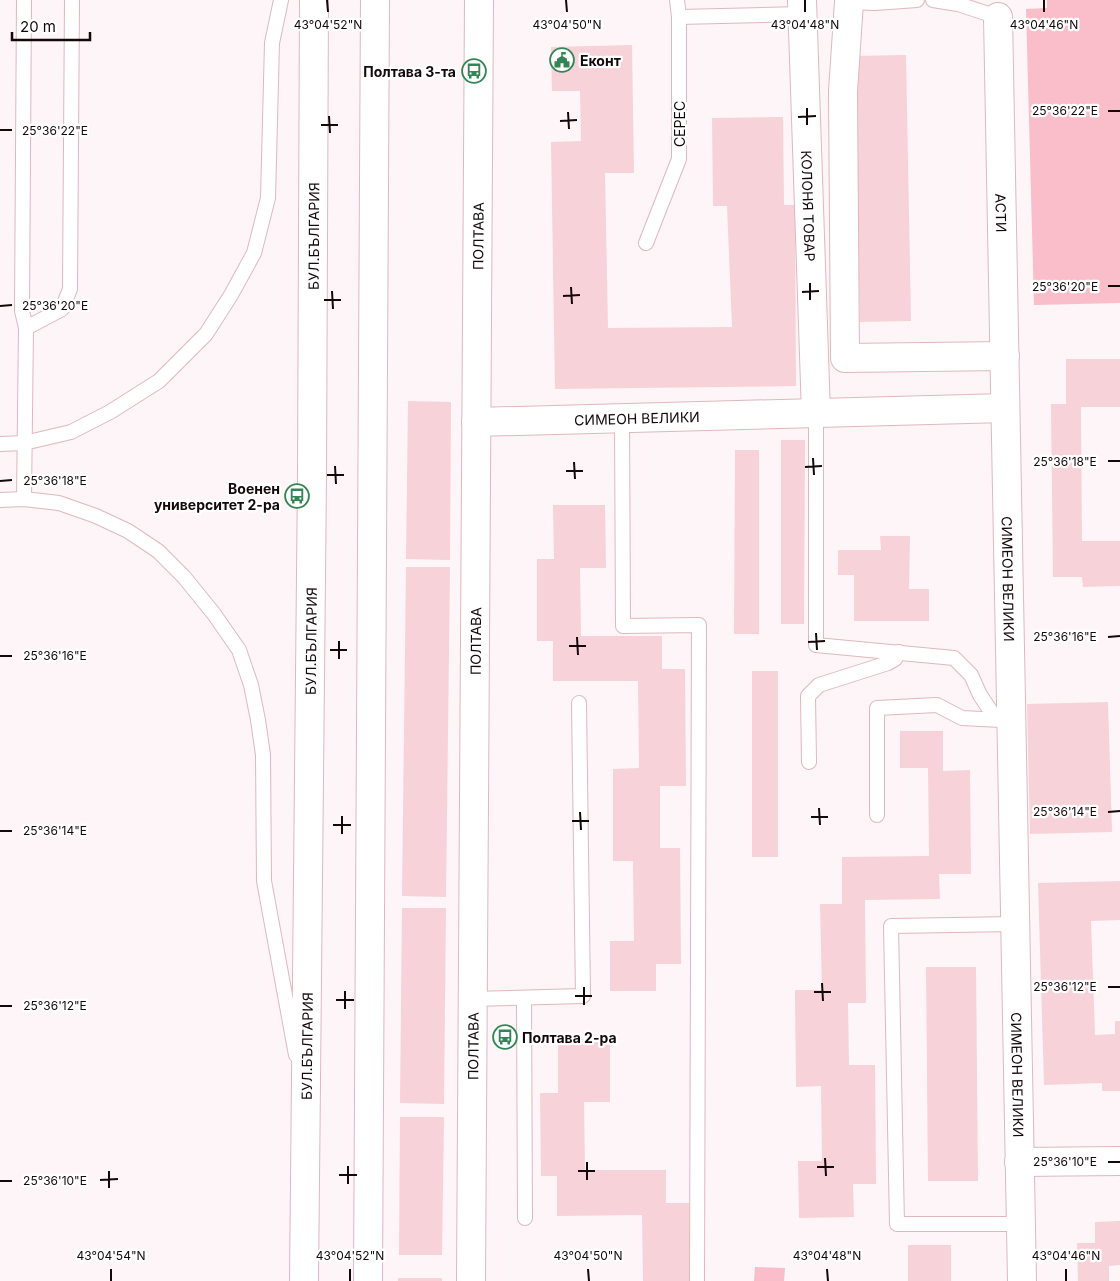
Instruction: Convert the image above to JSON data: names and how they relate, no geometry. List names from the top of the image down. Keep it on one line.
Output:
{"streets":{"street":["КОЛОНЯ ТОВАР","АСТИ","БУЛ.БЪЛГАРИЯ","ПОЛТАВА","СИМЕОН ВЕЛИКИ"],"lane":["СЕРЕС"]},"crossings":[["КОЛОНЯ ТОВАР","СИМЕОН ВЕЛИКИ"],["АСТИ","СИМЕОН ВЕЛИКИ"],["ПОЛТАВА","СИМЕОН ВЕЛИКИ"]],"places":{"public building":["Еконт"],"bus stop":["Полтава 3-та","Военен университет 2-ра","Полтава 2-ра"]},"scale_bar":"20 m","coordinates":["43°04'52\"N","43°04'50\"N","43°04'48\"N","43°04'46\"N","25°36'22\"E","25°36'20\"E","25°36'18\"E","25°36'16\"E","25°36'14\"E","25°36'12\"E","25°36'10\"E","43°04'54\"N"]}
